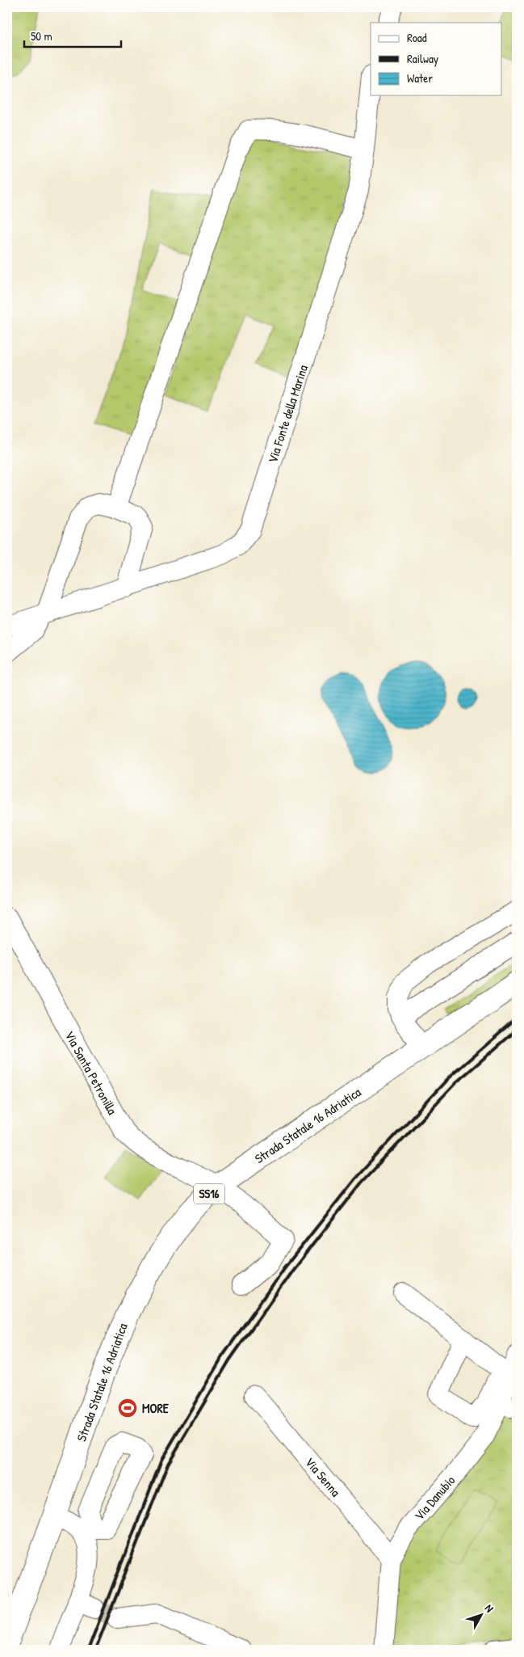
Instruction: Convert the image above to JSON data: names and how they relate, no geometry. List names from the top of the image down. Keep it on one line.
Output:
{"streets":{"main road":["Strada Statale 16 Adriatica","SS16"],"street":["Via Fonte della Marina","Via Santa Petronilla","Via Senna","Via Danubio"]},"crossings":[["Via Santa Petronilla","Strada Statale 16 Adriatica"],["Via Senna","Via Danubio"]],"places":{"sports":["MORE"]},"legend":["Road","Railway","Water"],"scale_bar":"50 m","north":"top right"}
